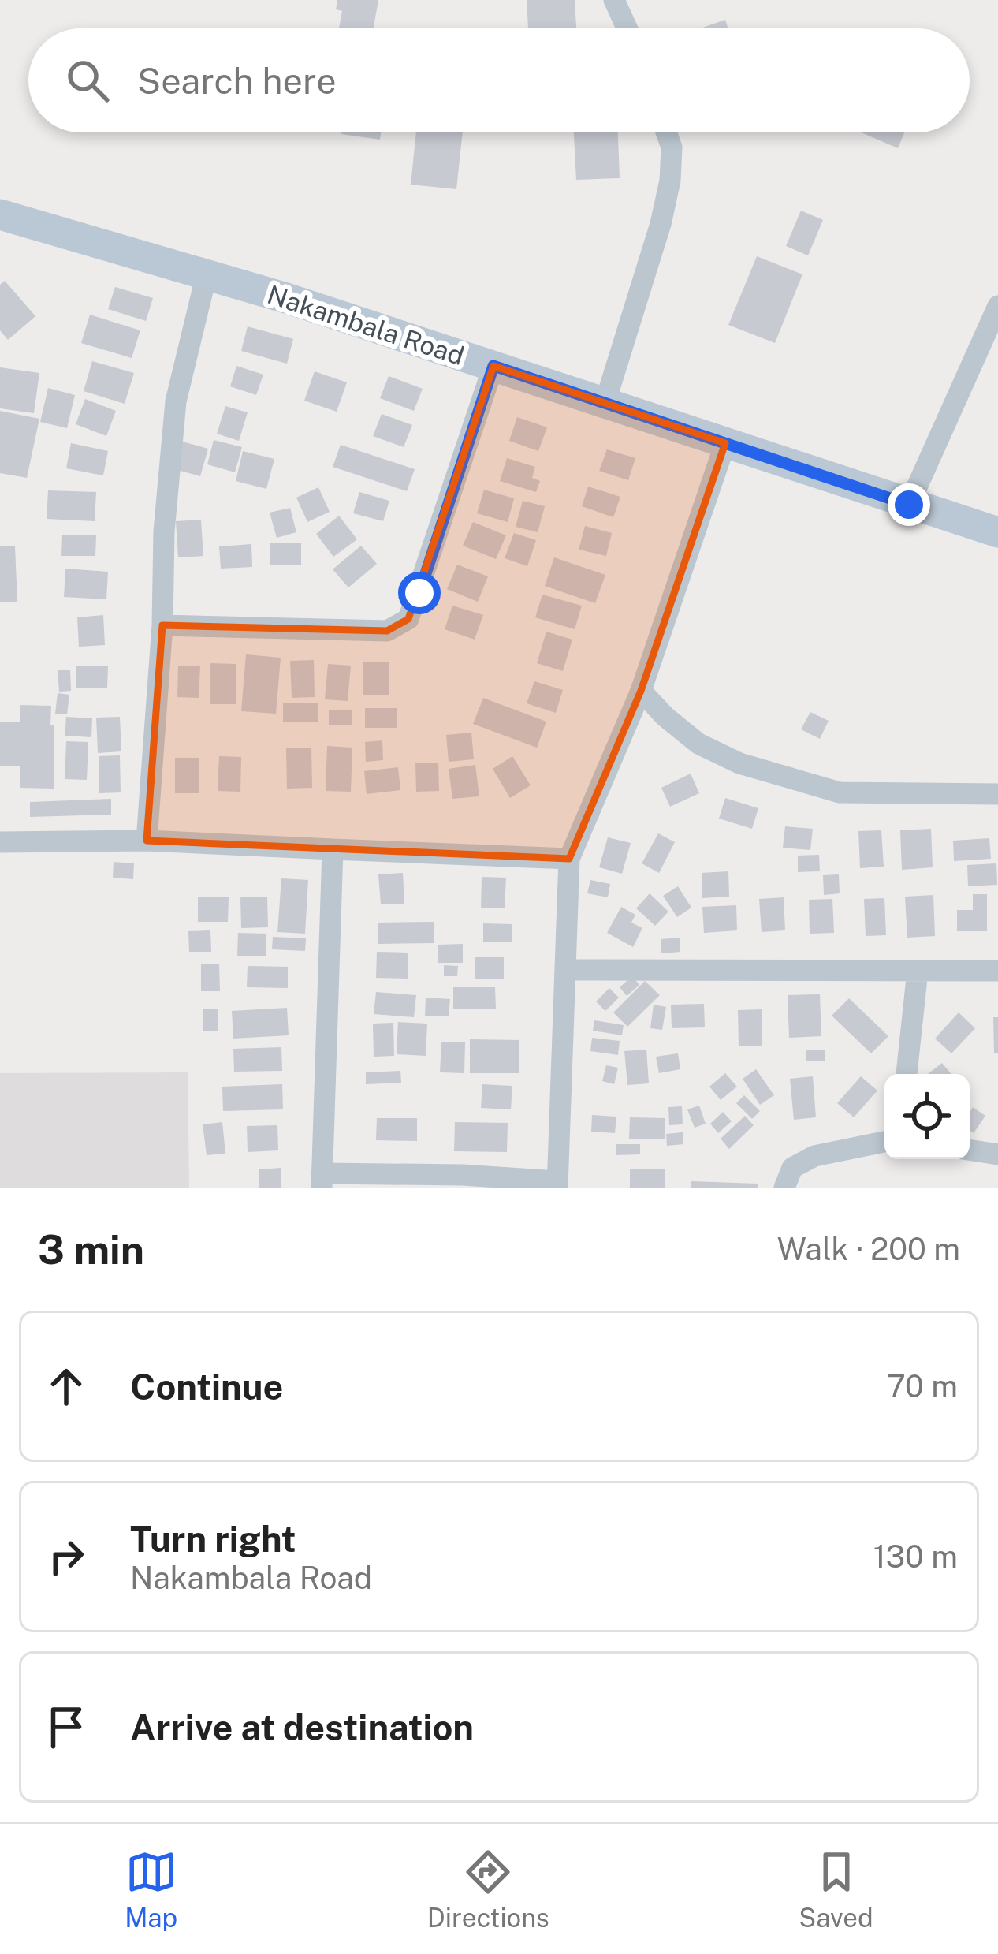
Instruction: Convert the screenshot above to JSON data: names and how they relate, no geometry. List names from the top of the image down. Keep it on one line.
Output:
{"streets":{"main road":["Nakambala Road"]},"page":{"search":"Search here","heading":["3 min","Walk · 200 m"],"list":[["Continue","70 m"],["Turn right","Nakambala Road","130 m"],"Arrive at destination"],"nav":["Map","Directions","Saved"]}}
